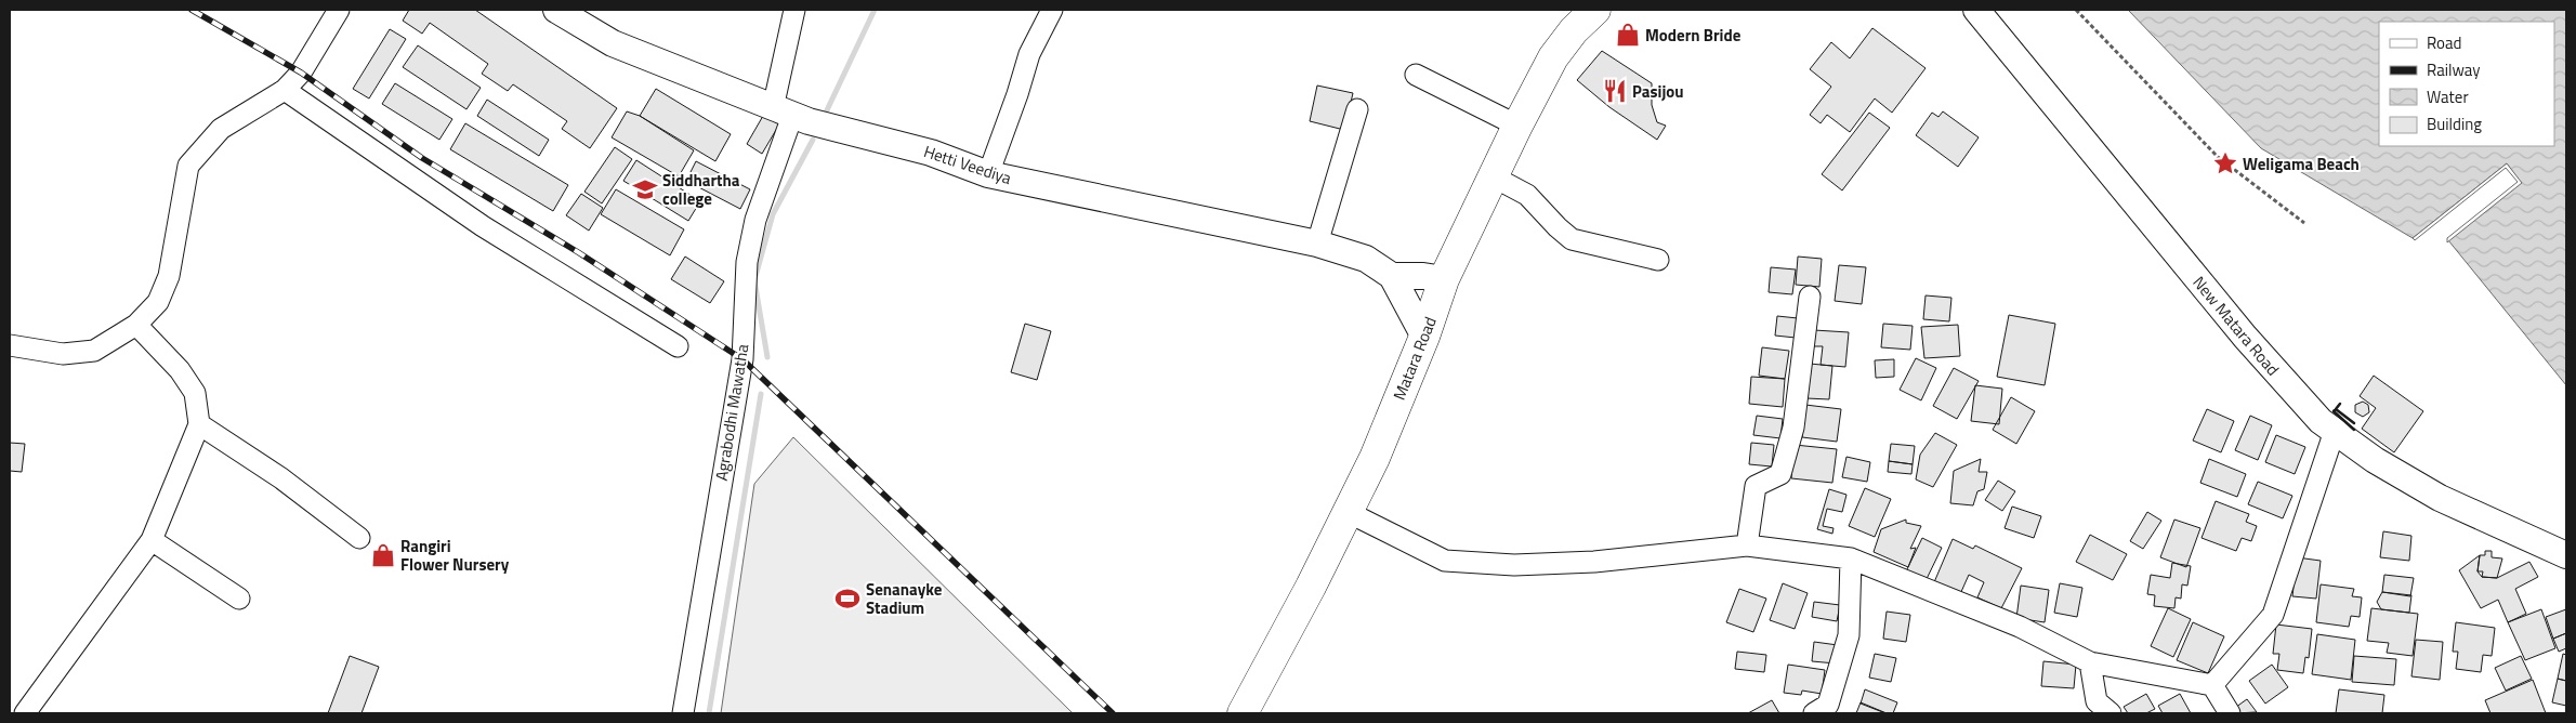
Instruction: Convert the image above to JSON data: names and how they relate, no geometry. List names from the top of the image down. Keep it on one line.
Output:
{"streets":{"highway":["Matara Road"],"main road":["Hetti Veediya","New Matara Road"],"street":["Agrabodhi Mawatha"]},"crossings":[["Hetti Veediya","Agrabodhi Mawatha"]],"places":{"shop":["Modern Bride","Rangiri Flower Nursery"],"restaurant":["Pasijou"],"place":["Weligama Beach"],"school or university":["Siddhartha college"],"sports":["Senanayke Stadium"]},"legend":["Road","Railway","Water","Building"]}
